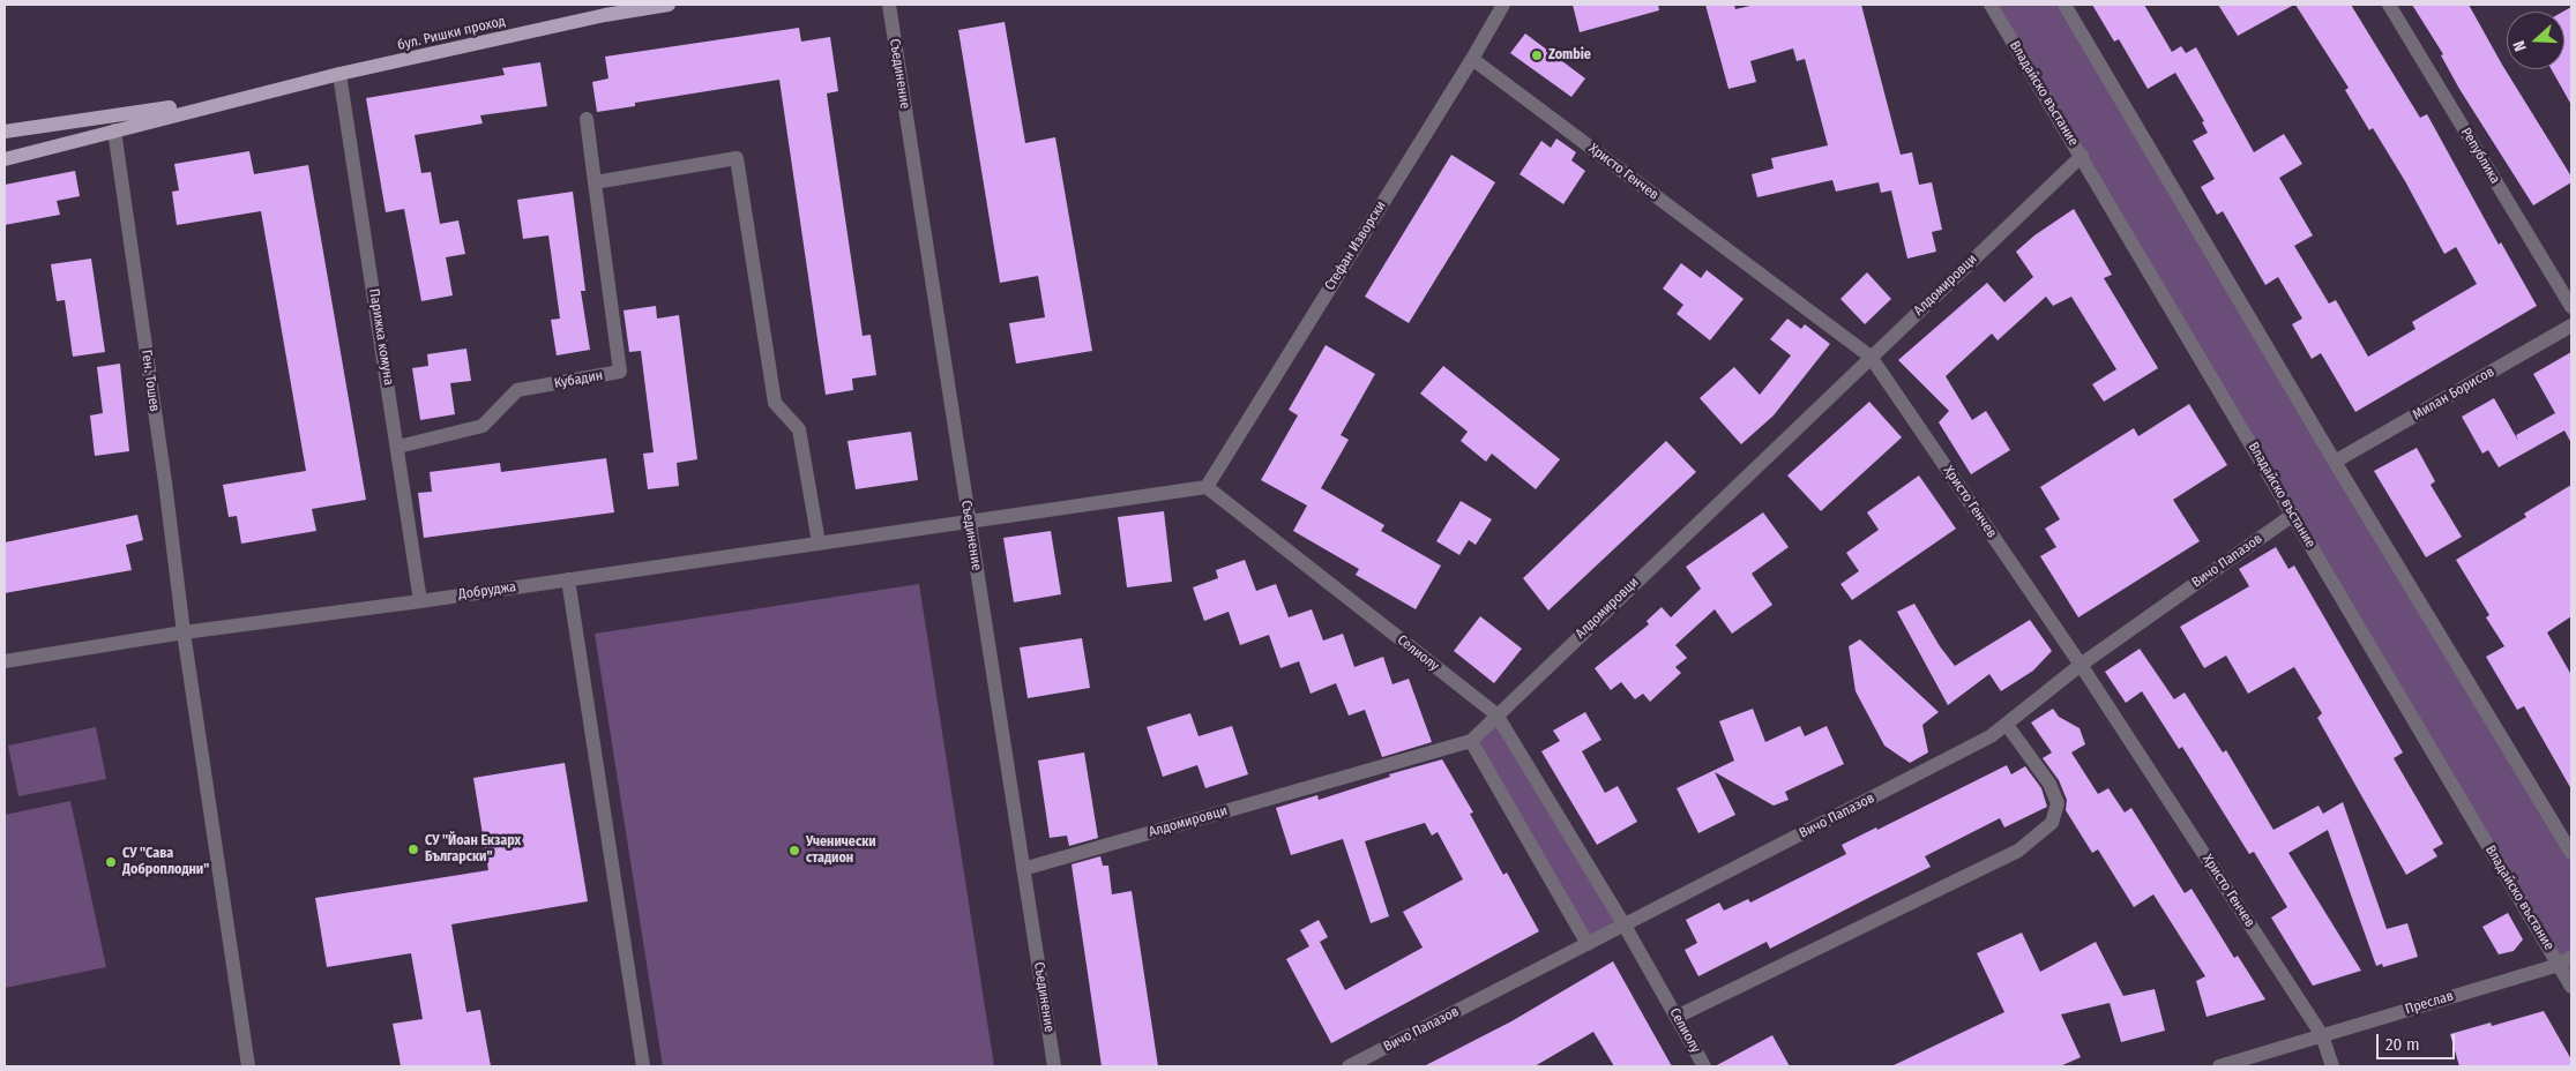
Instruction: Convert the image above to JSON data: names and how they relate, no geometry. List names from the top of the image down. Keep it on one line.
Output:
{"streets":{"main road":["бул. Ришки проход"],"street":["Съединение","Владайско въстание","Република","Христо Генчев","Стефан Изворски","Алдомировци","Парижка комуна","Кубадин","Ген. Тошев","Милан Борисов","Вичо Папазов","Добруджа","Селиолу","Преслав"]},"crossings":[["бул. Ришки проход","Парижка комуна"],["бул. Ришки проход","Ген. Тошев"],["Съединение","Алдомировци"],["Съединение","Добруджа"],["Владайско въстание","Алдомировци"],["Владайско въстание","Вичо Папазов"],["Владайско въстание","Преслав"],["Христо Генчев","Стефан Изворски"],["Христо Генчев","Алдомировци"],["Христо Генчев","Вичо Папазов"],["Христо Генчев","Преслав"],["Стефан Изворски","Селиолу"],["Алдомировци","Селиолу"],["Парижка комуна","Кубадин"],["Парижка комуна","Добруджа"],["Ген. Тошев","Добруджа"],["Вичо Папазов","Селиолу"]],"places":["Zombie","СУ \"Йоан Екзарх Български\"","Ученически стадион","СУ \"Сава Доброплодни\""],"scale_bar":"20 m","north":"left"}
